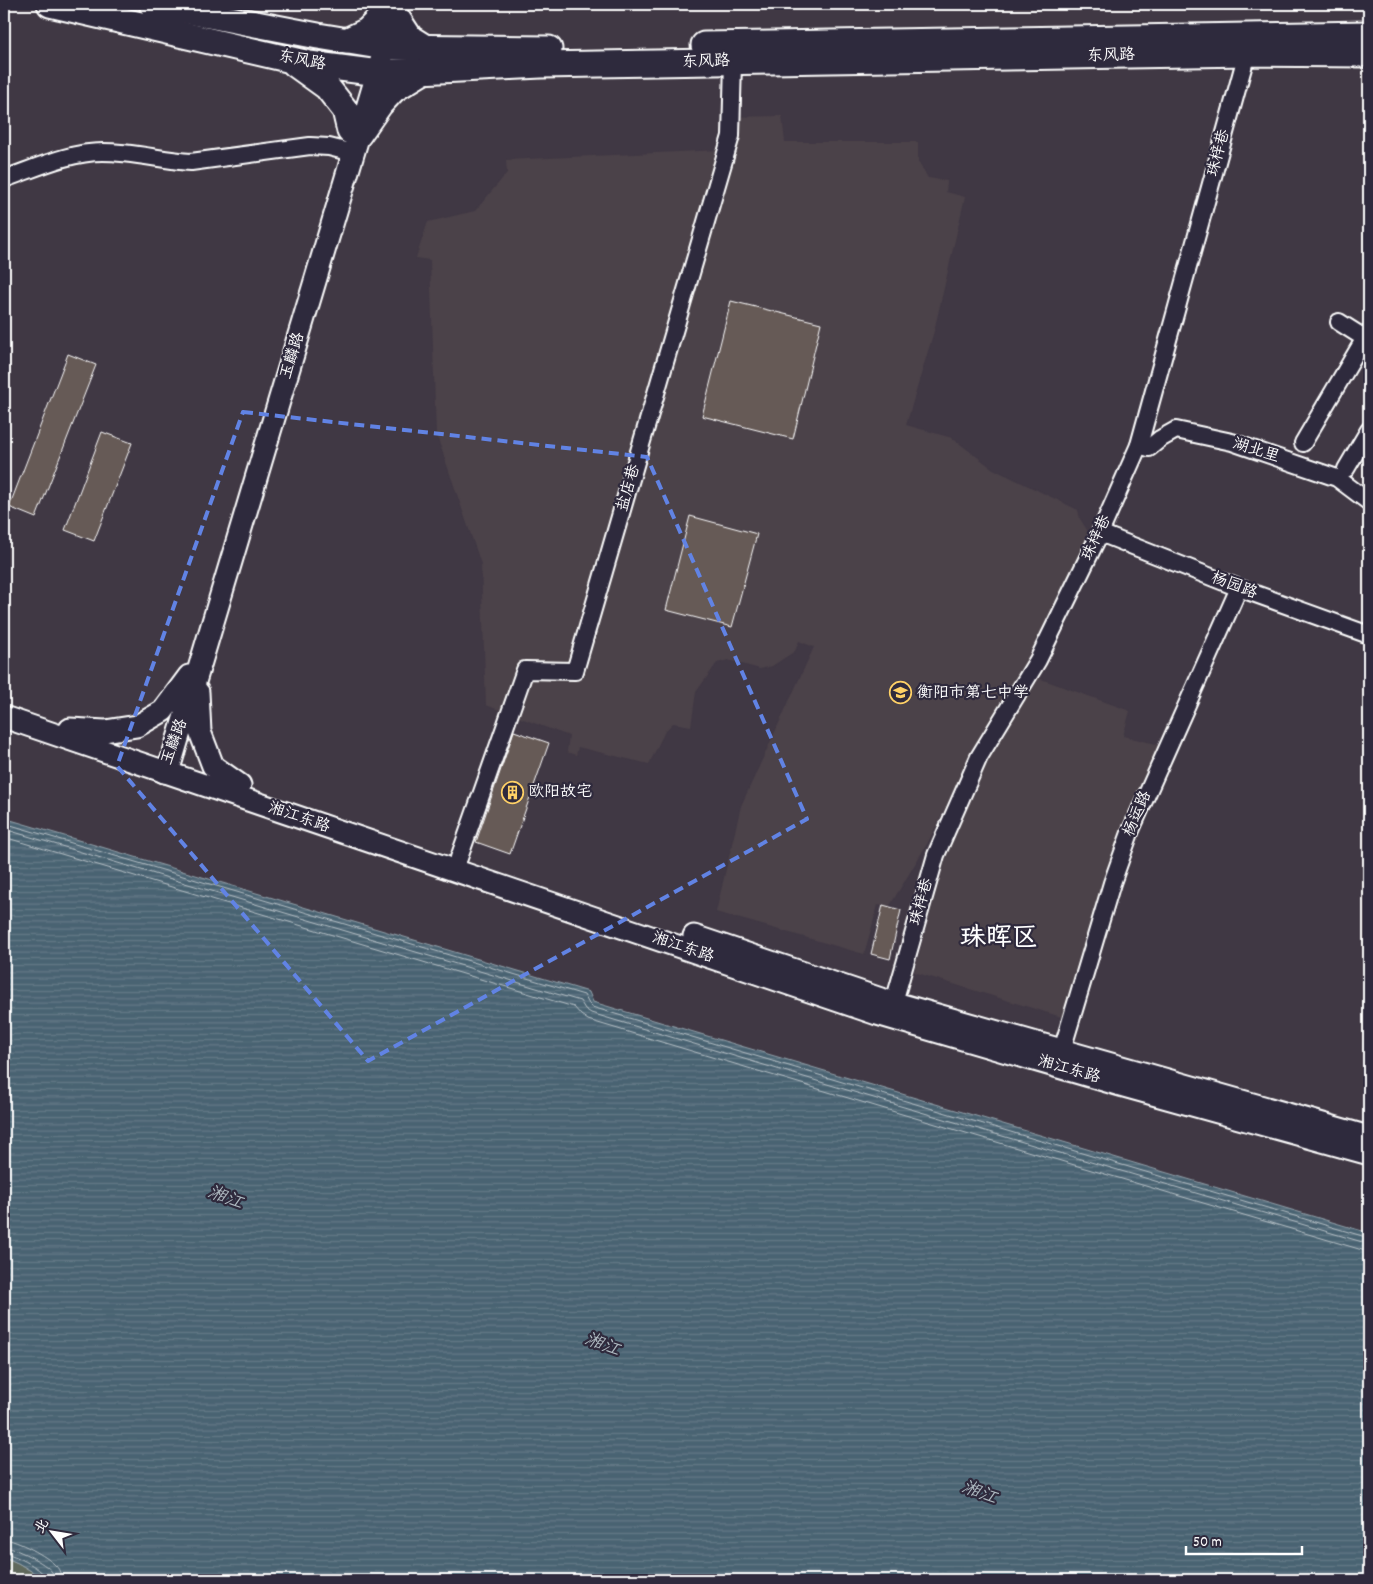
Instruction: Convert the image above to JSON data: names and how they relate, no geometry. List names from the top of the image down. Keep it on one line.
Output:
{"streets":{"highway":["东风路"],"main road":["玉麟路","湘江东路"],"street":["珠梓巷","湖北里","盐店巷","杨园路","杨运路"]},"crossings":[["东风路","珠梓巷"],["东风路","玉麟路"],["东风路","盐店巷"],["珠梓巷","湖北里"],["珠梓巷","杨园路"],["珠梓巷","湘江东路"],["玉麟路","湘江东路"],["盐店巷","湘江东路"],["杨园路","杨运路"],["杨运路","湘江东路"]],"districts":["珠晖区"],"water":["湘江"],"places":{"school or university":["衡阳市第七中学"],"building":["欧阳故宅"]},"scale_bar":"50 m","north":"top left"}
